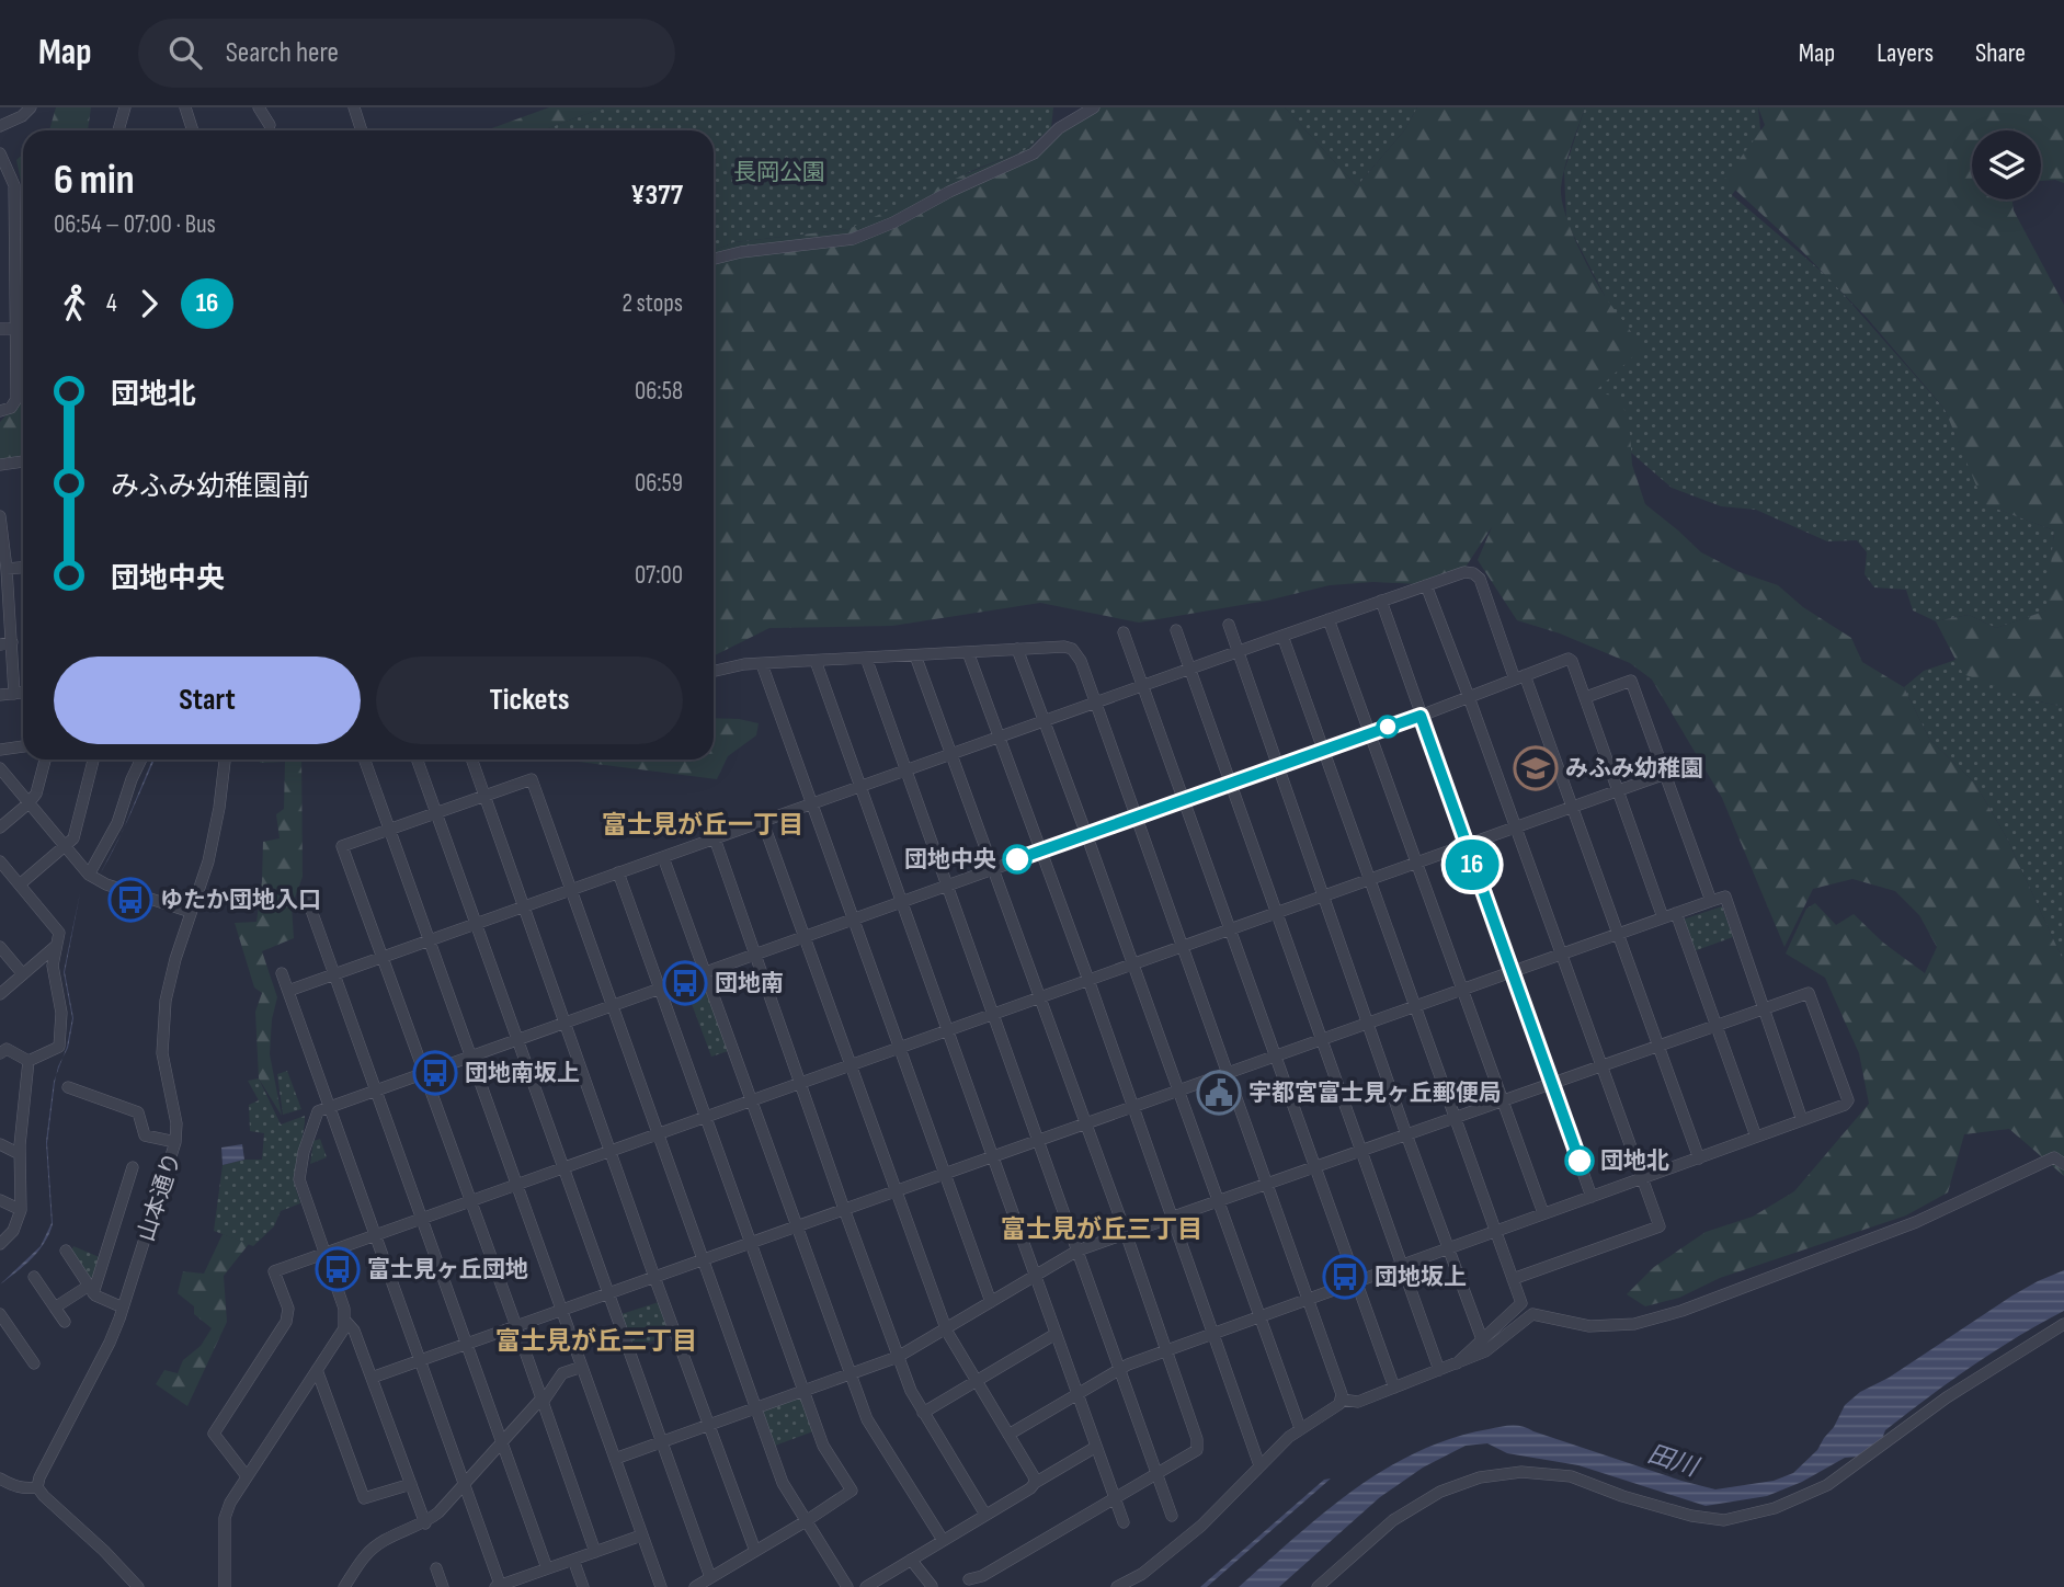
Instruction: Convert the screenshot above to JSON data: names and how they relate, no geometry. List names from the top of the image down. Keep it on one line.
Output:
{"streets":{"street":["山本通り"]},"districts":["富士見が丘一丁目","富士見が丘三丁目","富士見が丘二丁目"],"water":["田川"],"parks":["長岡公園"],"places":{"school or university":["みふみ幼稚園"],"other":["団地中央","団地北"],"bus stop":["ゆたか団地入口","団地南","団地南坂上","富士見ヶ丘団地","団地坂上"],"public building":["宇都宮富士見ヶ丘郵便局"]},"lines":["bus line 16"],"page":{"header":"Map","search":"Search here","nav":["Map","Layers","Share"],"on_map":"16","heading":["6 min","06:54 – 07:00 · Bus","¥377"],"legs":["4","16","2 stops"],"list":[{"name":"団地北","value":"06:58"},{"name":"みふみ幼稚園前","value":"06:59"},{"name":"団地中央","value":"07:00"}],"buttons":["Start","Tickets"]}}
